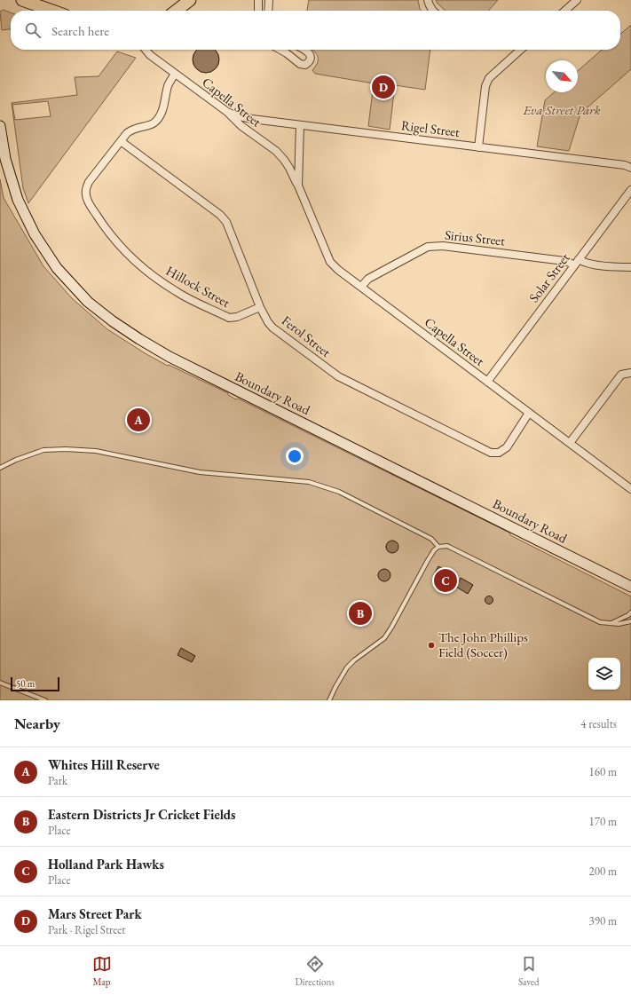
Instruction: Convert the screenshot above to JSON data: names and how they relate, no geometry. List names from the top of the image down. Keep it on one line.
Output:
{"streets":{"main road":["Boundary Road"],"street":["Capella Street","Rigel Street","Sirius Street","Solar Street","Hillock Street","Ferol Street"]},"crossings":[["Capella Street","Rigel Street"],["Capella Street","Sirius Street"],["Capella Street","Solar Street"],["Capella Street","Hillock Street"],["Capella Street","Ferol Street"],["Sirius Street","Solar Street"],["Hillock Street","Ferol Street"]],"parks":["Eva Street Park"],"places":["The John Phillips Field (Soccer)"],"scale_bar":"50 m","north":"bottom right","page":{"search":"Search here","pins":["D","A","C","B"],"scale":"50 m","heading":["Nearby","4 results"],"list":[{"mark":"A","name":"Whites Hill Reserve","note":"Park","value":"160 m"},{"mark":"B","name":"Eastern Districts Jr Cricket Fields","note":"Place","value":"170 m"},{"mark":"C","name":"Holland Park Hawks","note":"Place","value":"200 m"},{"mark":"D","name":"Mars Street Park","note":"Park · Rigel Street","value":"390 m"}],"nav":["Map","Directions","Saved"]}}
